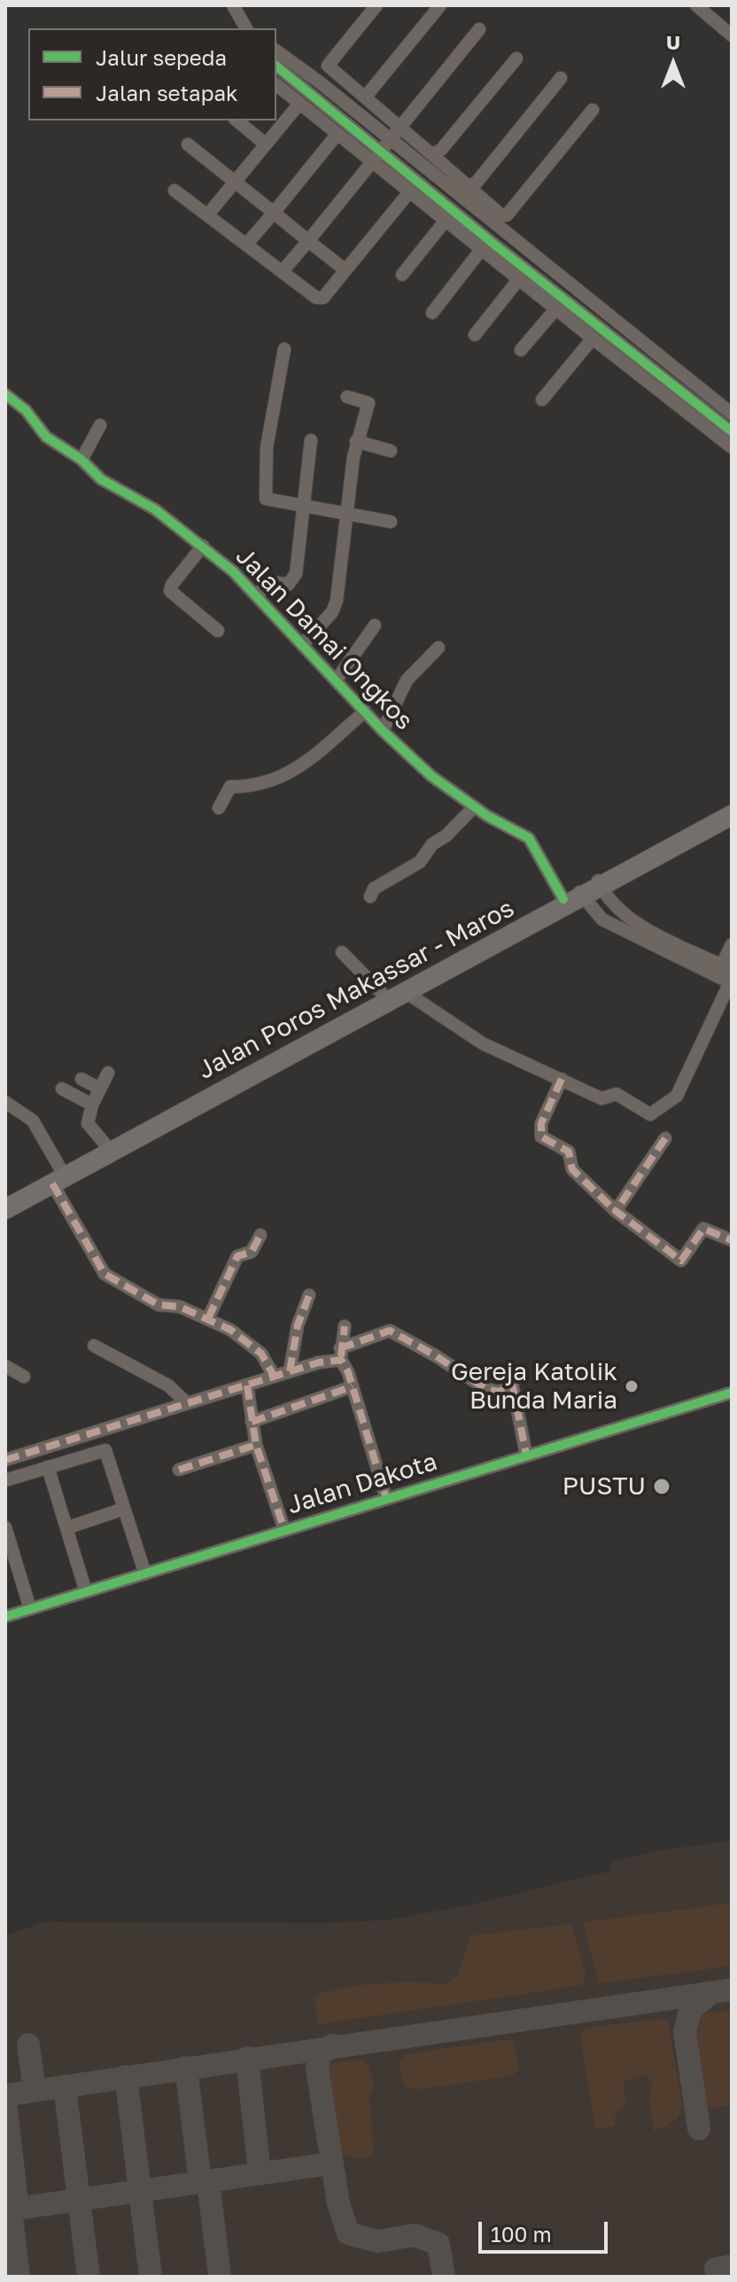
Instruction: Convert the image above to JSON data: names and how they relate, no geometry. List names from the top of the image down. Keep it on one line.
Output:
{"streets":{"highway":["Jalan Poros Makassar - Maros"],"street":["Jalan Damai Ongkos","Jalan Dakota"]},"crossings":[["Jalan Damai Ongkos","Jalan Poros Makassar - Maros"]],"places":["Gereja Katolik Bunda Maria","PUSTU"],"legend":["Jalur sepeda","Jalan setapak"],"scale_bar":"100 m","north":"top"}
